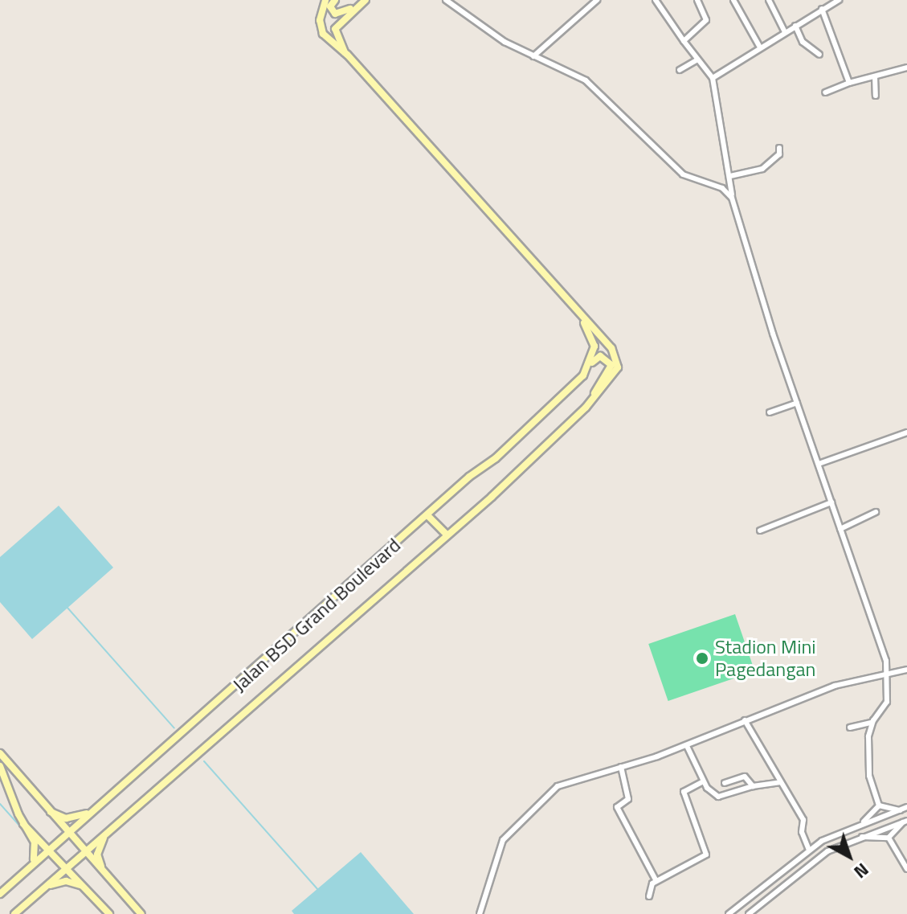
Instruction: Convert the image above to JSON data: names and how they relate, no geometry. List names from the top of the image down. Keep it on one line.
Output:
{"streets":{"main road":["Jalan BSD Grand Boulevard"]},"places":["Stadion Mini Pagedangan"],"north":"bottom right"}
